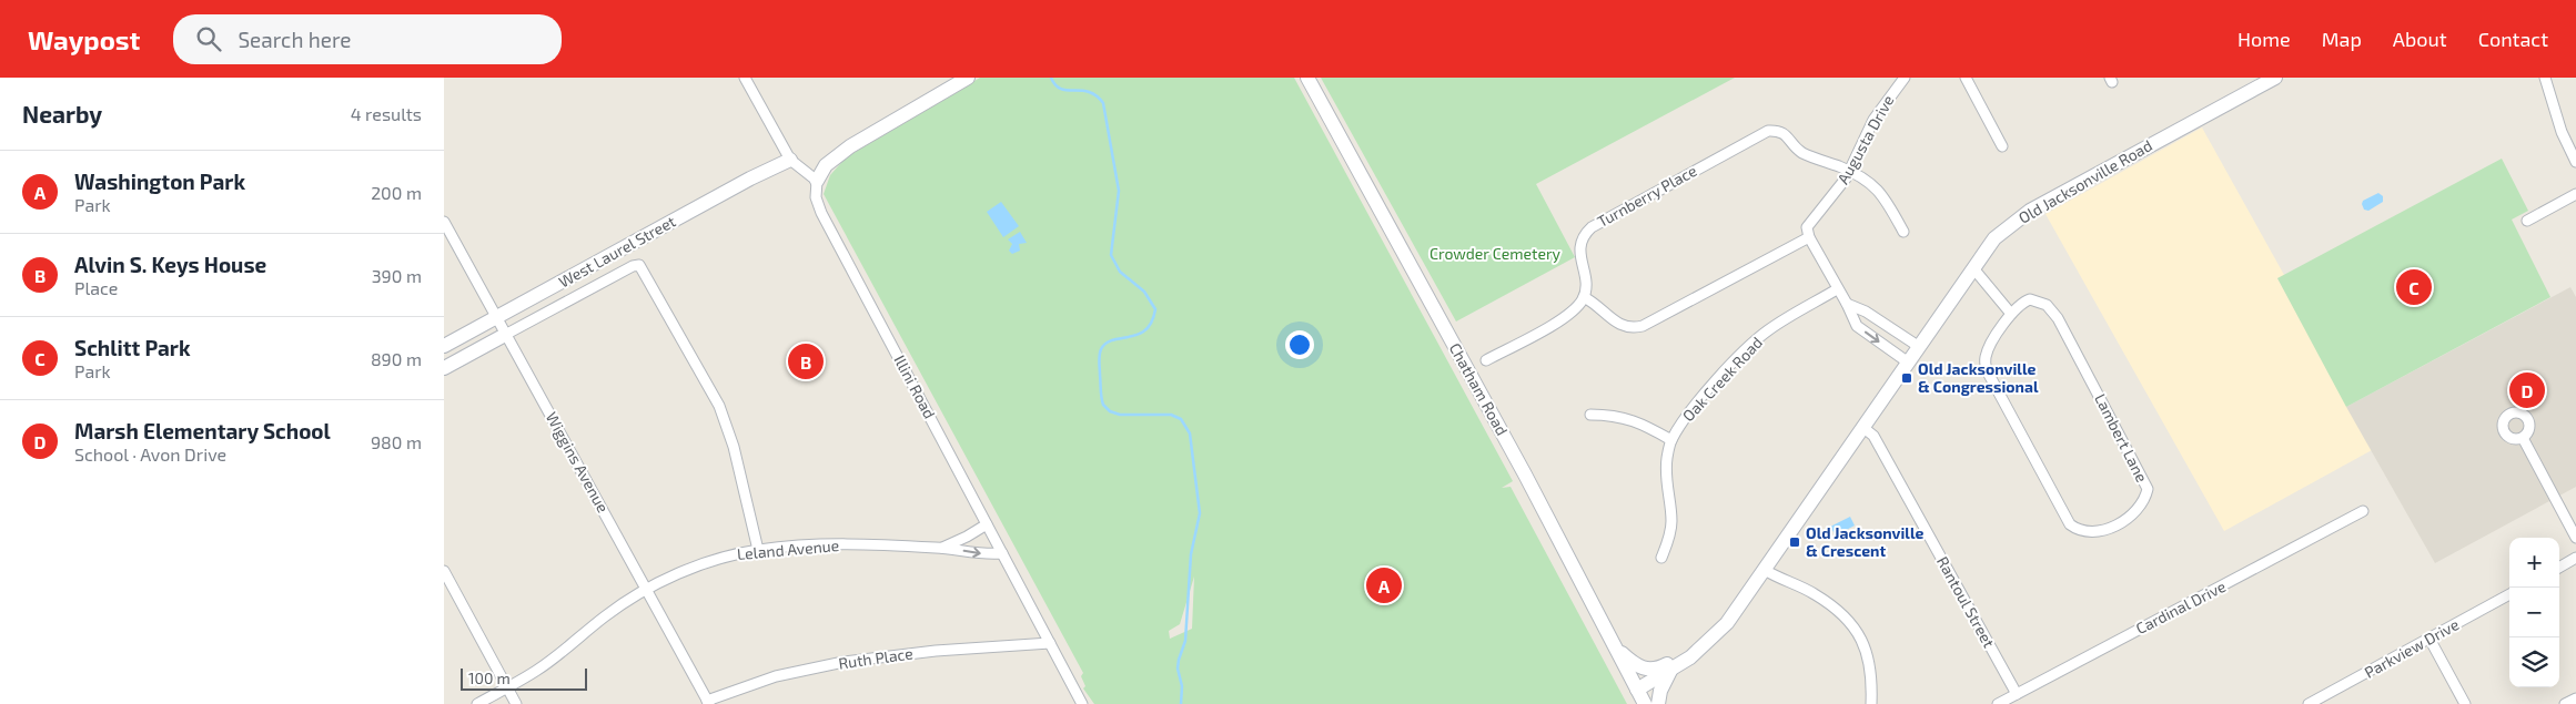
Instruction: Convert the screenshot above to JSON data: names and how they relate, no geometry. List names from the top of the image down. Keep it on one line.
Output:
{"streets":{"street":["Augusta Drive","Old Jacksonville Road","Turnberry Place","West Laurel Street","Oak Creek Road","Illini Road","Chatham Road","Lambert Lane","Wiggins Avenue","Leland Avenue","Rantoul Street","Cardinal Drive","Parkview Drive","Ruth Place"]},"crossings":[["Augusta Drive","Turnberry Place"],["Old Jacksonville Road","Chatham Road"],["Old Jacksonville Road","Rantoul Street"],["West Laurel Street","Wiggins Avenue"],["West Laurel Street","Leland Avenue"],["Illini Road","Leland Avenue"],["Illini Road","Ruth Place"],["Wiggins Avenue","Leland Avenue"],["Wiggins Avenue","Ruth Place"],["Rantoul Street","Cardinal Drive"]],"parks":["Crowder Cemetery"],"places":{"transit":["Old Jacksonville & Congressional","Old Jacksonville & Crescent"]},"scale_bar":"100 m","page":{"header":"Waypost","search":"Search here","nav":["Home","Map","About","Contact"],"heading":["Nearby","4 results"],"list":[{"mark":"A","name":"Washington Park","note":"Park","value":"200 m"},{"mark":"B","name":"Alvin S. Keys House","note":"Place","value":"390 m"},{"mark":"C","name":"Schlitt Park","note":"Park","value":"890 m"},{"mark":"D","name":"Marsh Elementary School","note":"School · Avon Drive","value":"980 m"}],"pins":["C","B","D","A"],"map_buttons":["+","−"],"scale":"100 m"}}
